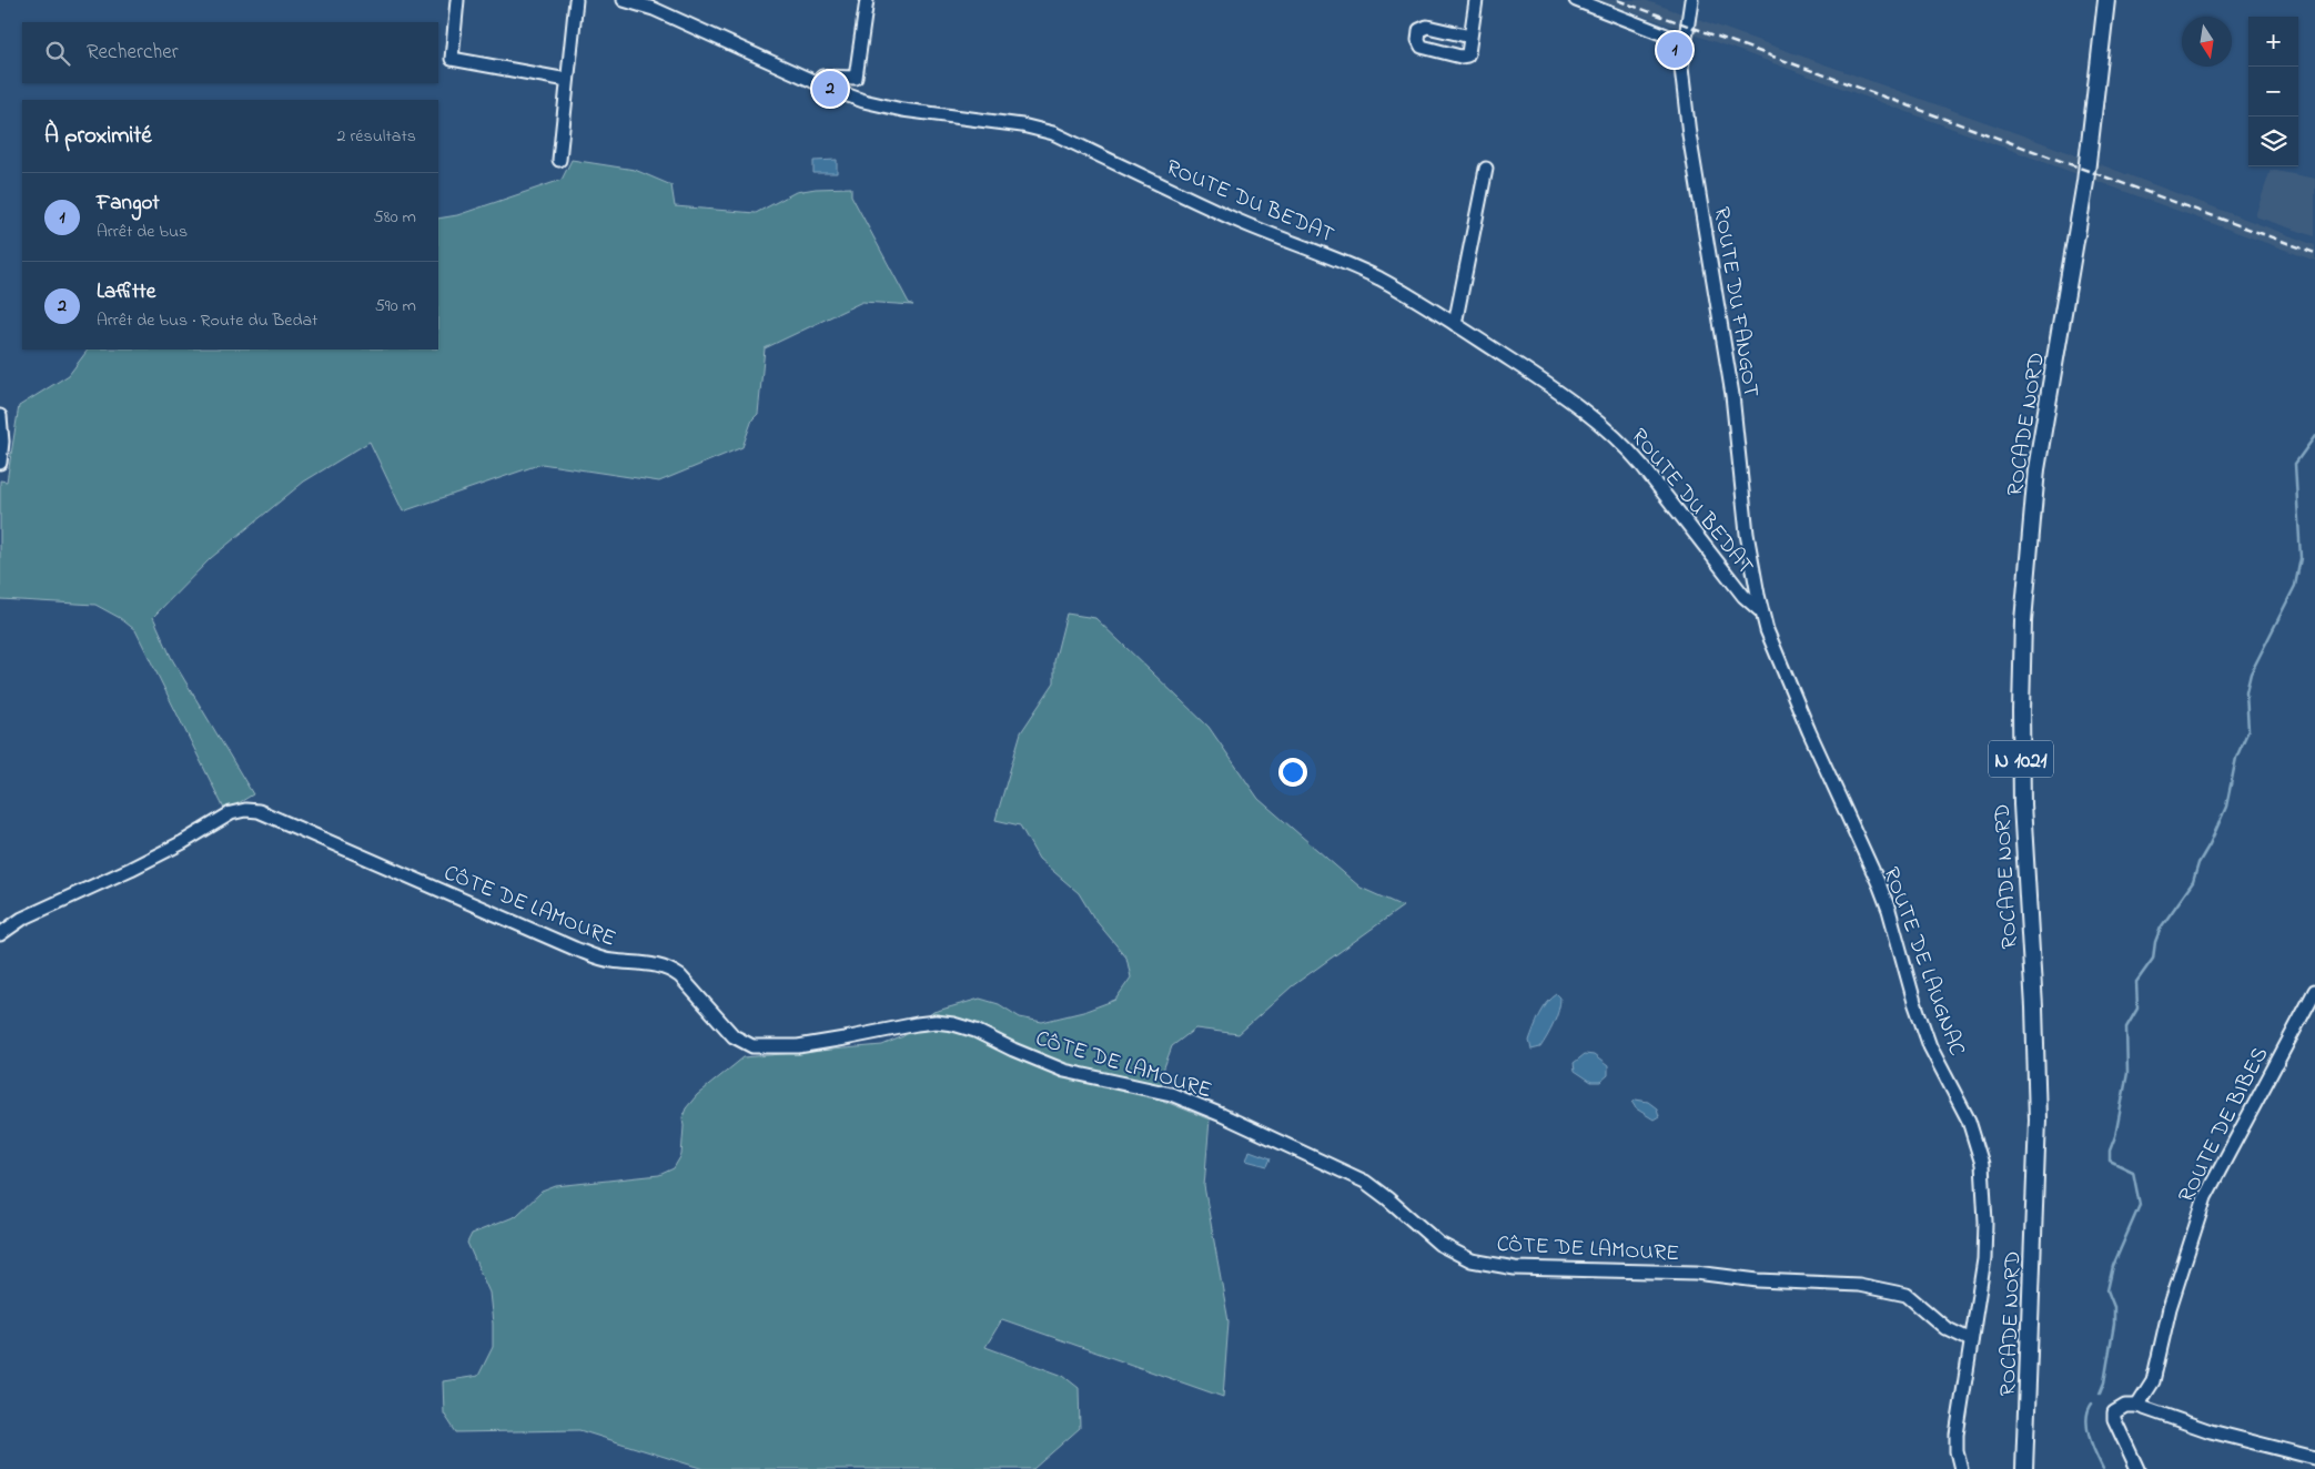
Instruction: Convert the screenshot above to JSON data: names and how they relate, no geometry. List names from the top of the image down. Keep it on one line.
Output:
{"streets":{"main road":["ROCADE NORD","N 1021"],"street":["ROUTE DU BEDAT","ROUTE DU FANGOT","CÔTE DE LAMOURE","ROUTE DE LAUGNAC","ROUTE DE BIBES"]},"crossings":[["ROUTE DU BEDAT","ROUTE DU FANGOT"],["ROUTE DU BEDAT","ROUTE DE LAUGNAC"],["ROUTE DU FANGOT","ROUTE DE LAUGNAC"],["ROCADE NORD","N 1021"],["CÔTE DE LAMOURE","ROUTE DE LAUGNAC"]],"north":"bottom","page":{"map_buttons":["+","−"],"search":"Rechercher","pins":["1","2"],"heading":["À proximité","2 résultats"],"list":[{"mark":"1","name":"Fangot","note":"Arrêt de bus","value":"580 m"},{"mark":"2","name":"Laffitte","note":"Arrêt de bus · Route du Bedat","value":"590 m"}]}}
